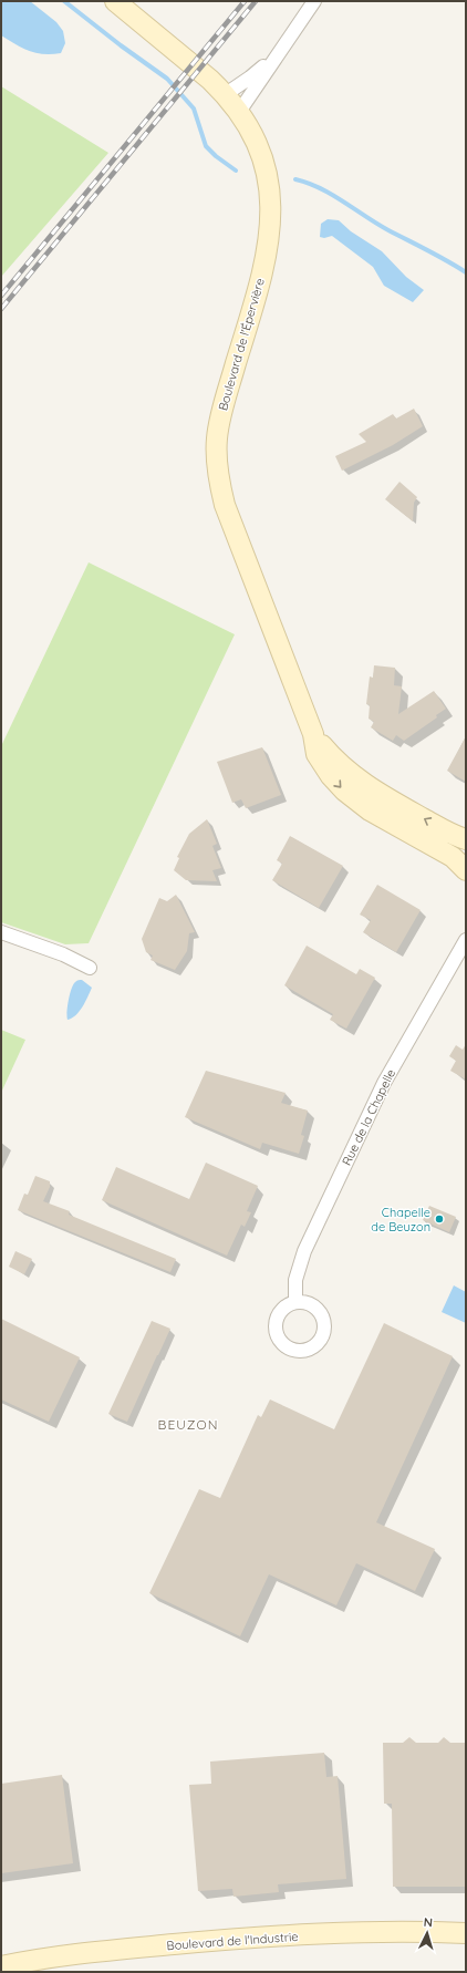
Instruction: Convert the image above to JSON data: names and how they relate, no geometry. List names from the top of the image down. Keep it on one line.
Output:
{"streets":{"street":["Boulevard de l'Épervière","Rue de la Chapelle","Boulevard de l'Industrie"]},"districts":["BEUZON"],"places":["Chapelle de Beuzon"],"north":"top"}
